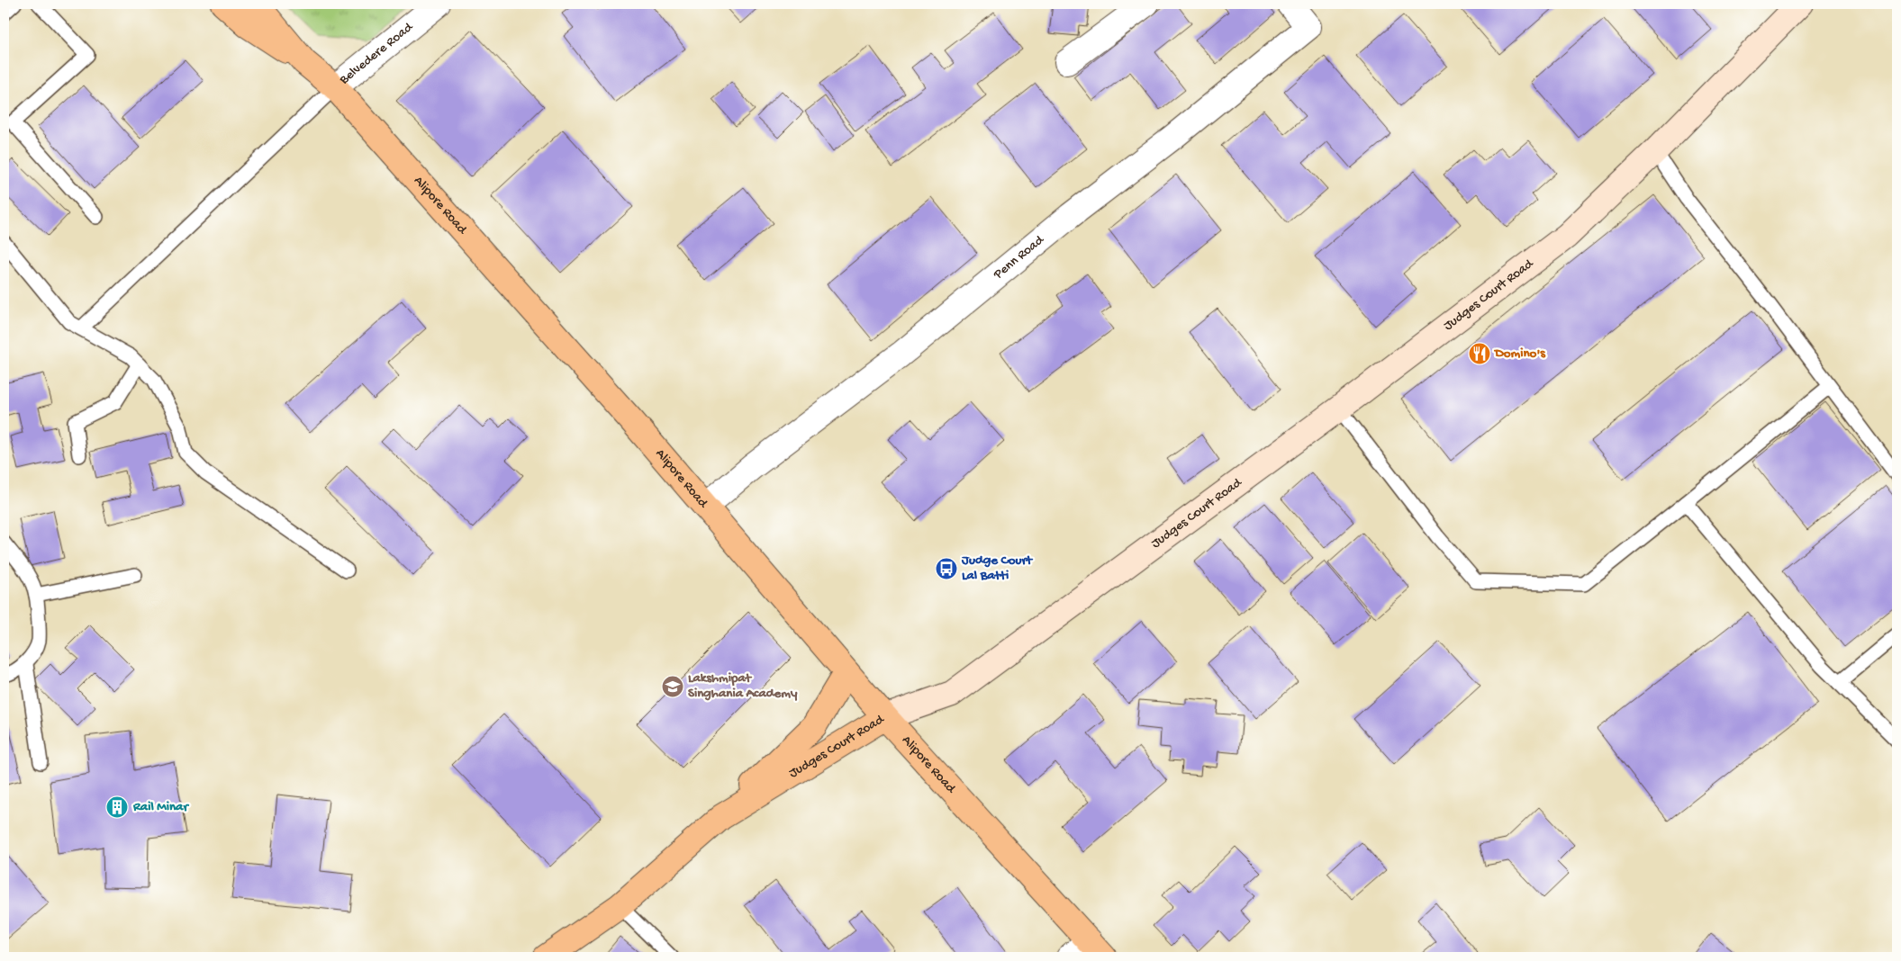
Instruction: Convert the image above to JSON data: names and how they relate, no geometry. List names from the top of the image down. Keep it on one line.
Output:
{"streets":{"highway":["Alipore Road","Judges Court Road"],"street":["Belvedere Road","Penn Road"]},"crossings":[["Belvedere Road","Alipore Road"],["Alipore Road","Penn Road"],["Alipore Road","Judges Court Road"]],"places":{"restaurant":["Domino's"],"bus stop":["Judge Court Lal Batti"],"school or university":["Lakshmipat Singhania Academy"],"building":["Rail Minar"]}}
